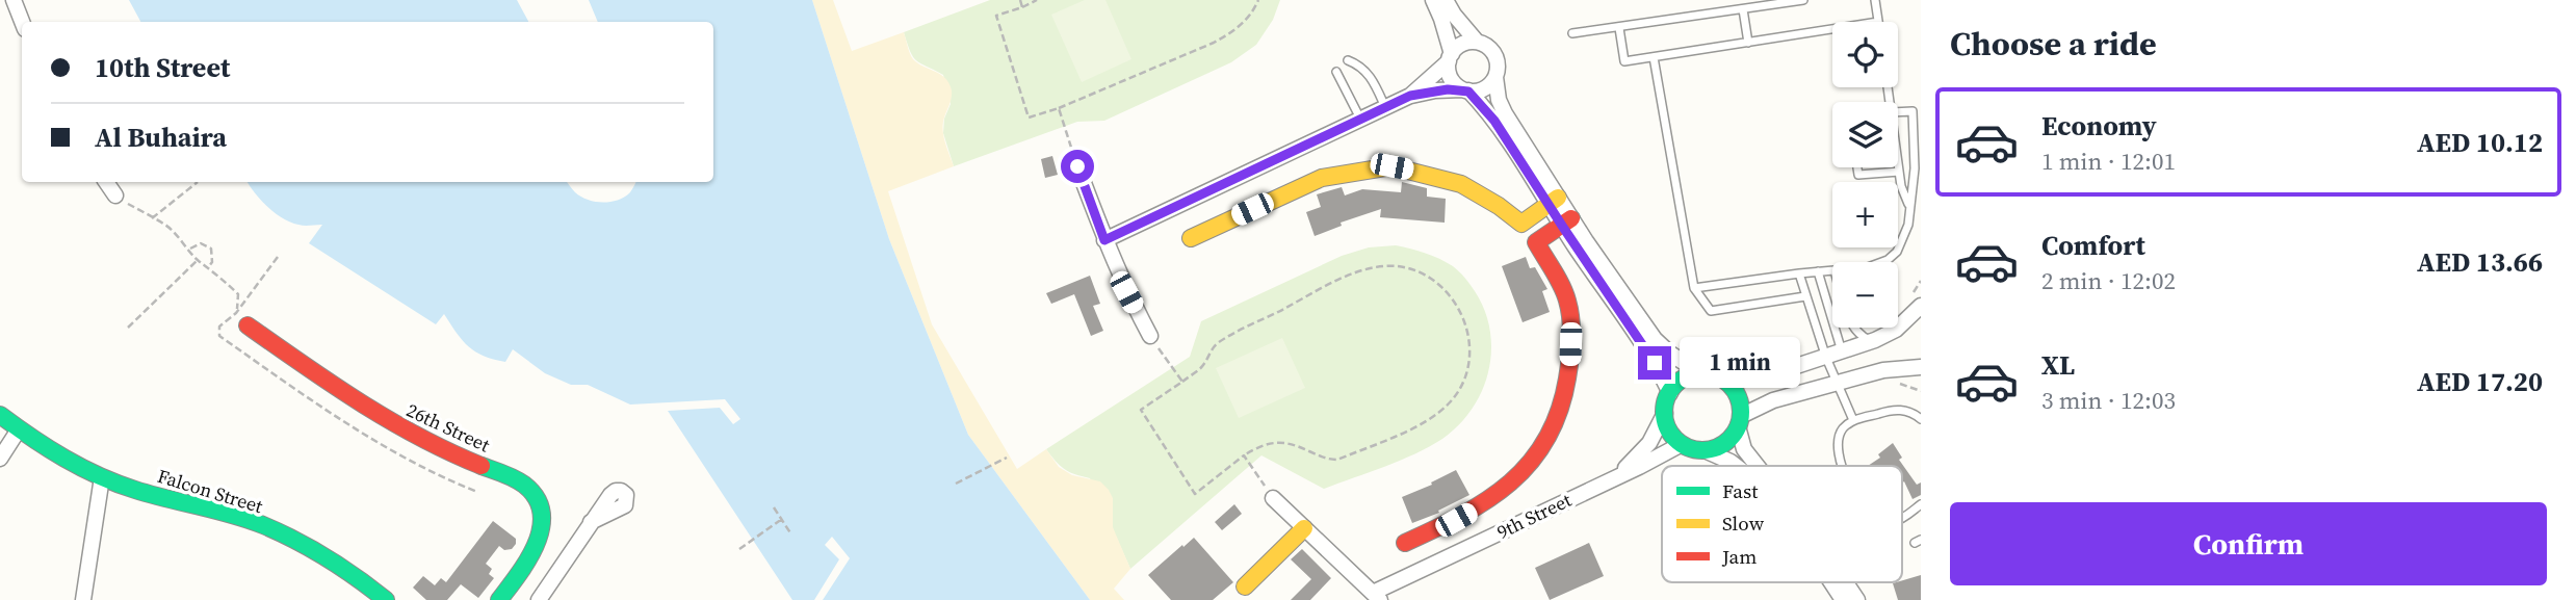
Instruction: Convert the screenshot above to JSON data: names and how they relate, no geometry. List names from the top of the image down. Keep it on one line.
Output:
{"streets":{"street":["26th Street","Falcon Street","9th Street"]},"legend":["Fast","Slow","Jam"],"page":{"heading":"Choose a ride","map_buttons":["+","−"],"banner":["10th Street","Al Buhaira"],"list":[{"name":"Economy","note":"1 min · 12:01","value":"AED 10.12"},{"name":"Comfort","note":"2 min · 12:02","value":"AED 13.66"},{"name":"XL","note":"3 min · 12:03","value":"AED 17.20"}],"bubble":"1 min","buttons":"Confirm"}}
